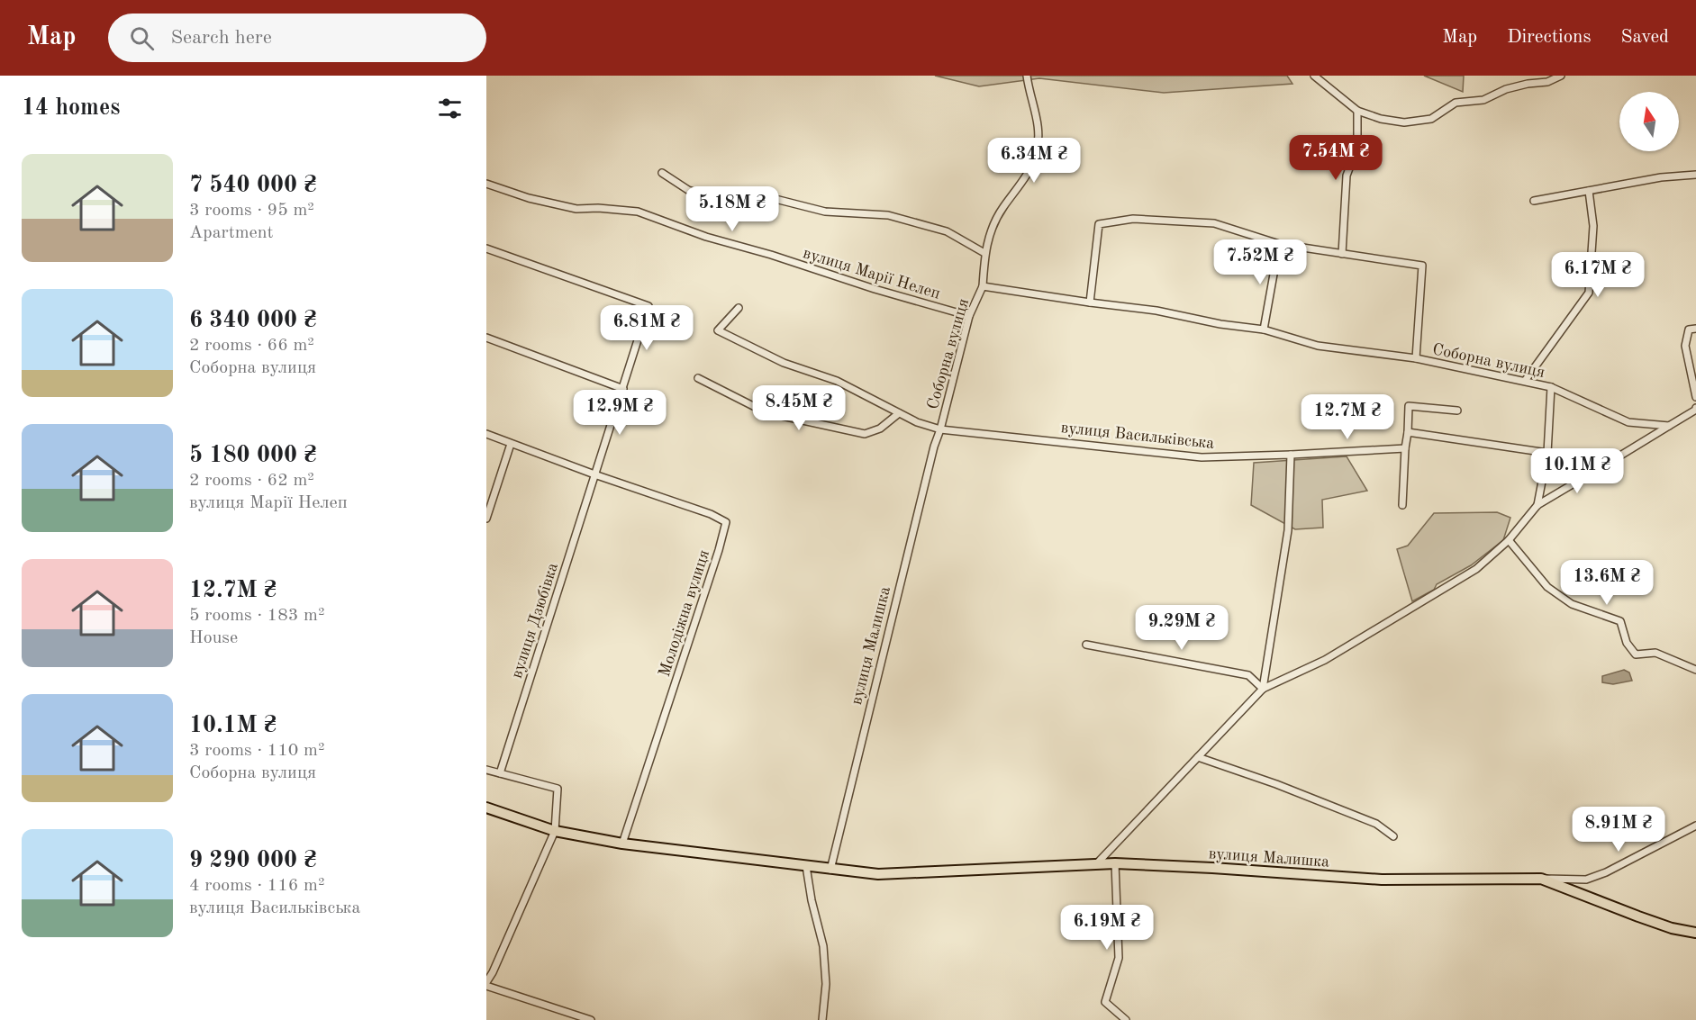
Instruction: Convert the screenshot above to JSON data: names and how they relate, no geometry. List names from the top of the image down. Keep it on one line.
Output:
{"streets":{"main road":["вулиця Малишка"],"street":["вулиця Марії Нелеп","Соборна вулиця","вулиця Васильківська","Молодіжна вулиця","вулиця Дзюбівка"]},"crossings":[["вулиця Марії Нелеп","Соборна вулиця"],["Соборна вулиця","вулиця Васильківська"],["Соборна вулиця","вулиця Малишка"],["вулиця Васильківська","вулиця Малишка"],["Молодіжна вулиця","вулиця Дзюбівка"],["Молодіжна вулиця","вулиця Малишка"]],"north":"top","page":{"header":"Map","search":"Search here","nav":["Map","Directions","Saved"],"heading":"14 homes","price":["7.54M ₴","6.34M ₴","5.18M ₴","7.52M ₴","6.17M ₴","6.81M ₴","8.45M ₴","12.9M ₴","12.7M ₴","10.1M ₴","13.6M ₴","9.29M ₴","8.91M ₴","6.19M ₴"],"list":[{"name":"7 540 000 ₴","note":"3 rooms · 95 m² · Apartment"},{"name":"6 340 000 ₴","note":"2 rooms · 66 m² · Соборна вулиця"},{"name":"5 180 000 ₴","note":"2 rooms · 62 m² · вулиця Марії Нелеп"},{"name":"12.7M ₴","note":"5 rooms · 183 m² · House"},{"name":"10.1M ₴","note":"3 rooms · 110 m² · Соборна вулиця"},{"name":"9 290 000 ₴","note":"4 rooms · 116 m² · вулиця Васильківська"}]}}
